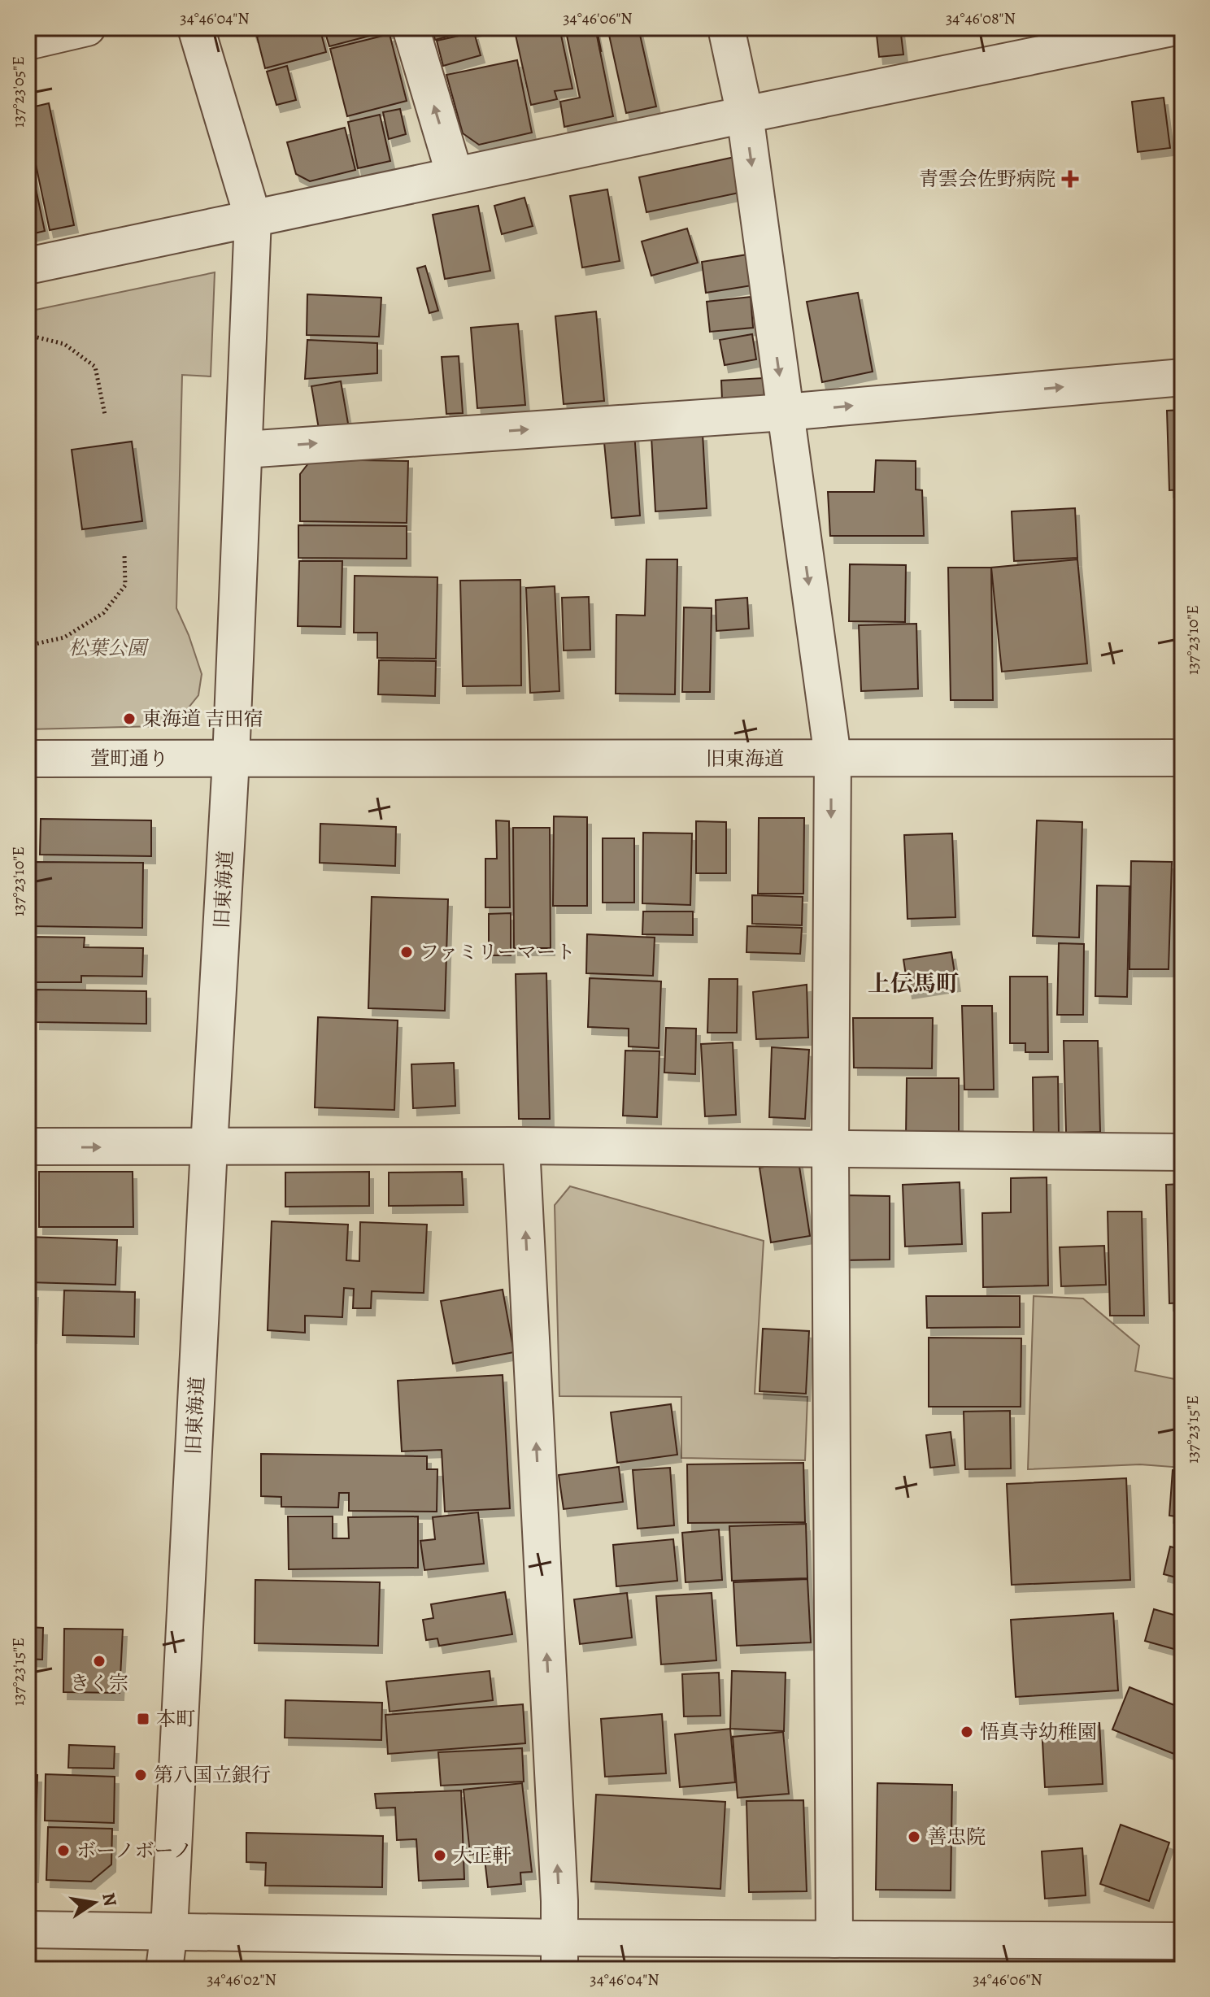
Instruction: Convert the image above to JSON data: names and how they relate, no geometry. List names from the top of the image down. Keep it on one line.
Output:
{"streets":{"street":["萱町通り","旧東海道"]},"crossings":[["萱町通り","旧東海道"]],"districts":["上伝馬町"],"parks":["松葉公園"],"places":{"health":["青雲会佐野病院"],"other":["東海道 吉田宿","ファミリーマート","きく宗","悟真寺幼稚園","第八国立銀行","善忠院","ボーノボーノ","大正軒"],"transit":["本町"]},"north":"right","coordinates":["34°46'04\"N","34°46'06\"N","34°46'08\"N","137°23'05\"E","137°23'10\"E","137°23'15\"E","34°46'02\"N"]}
